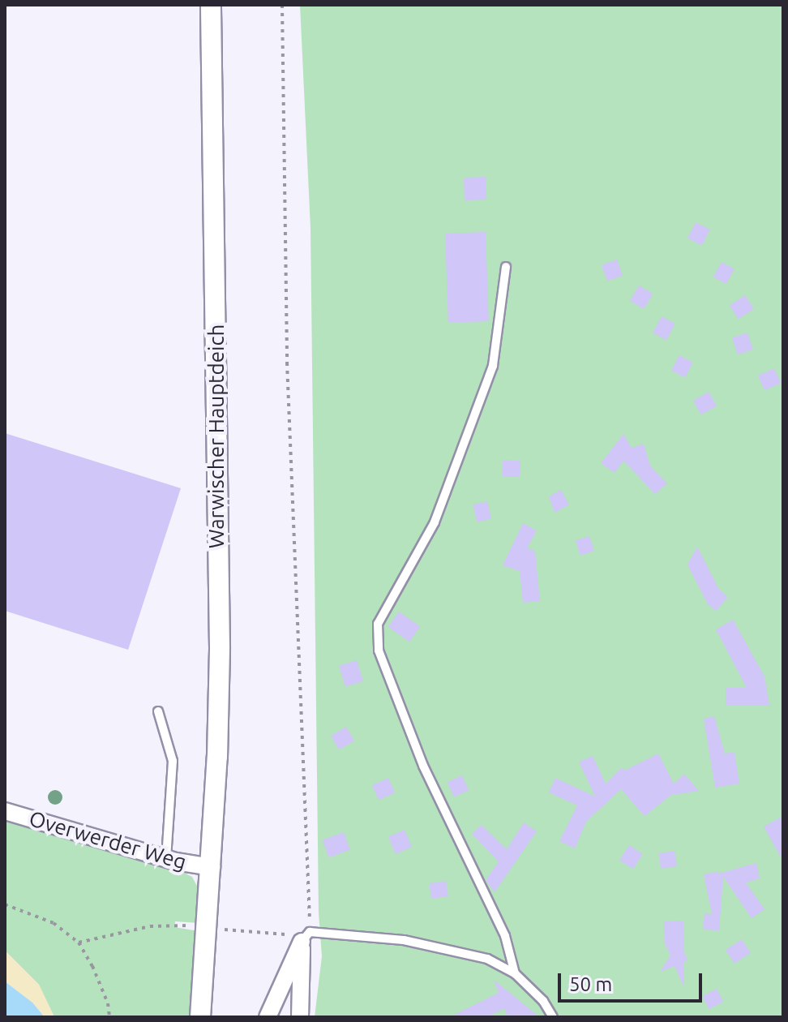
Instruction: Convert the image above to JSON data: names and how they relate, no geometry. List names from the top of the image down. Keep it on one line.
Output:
{"streets":{"street":["Warwischer Hauptdeich","Overwerder Weg"]},"crossings":[["Warwischer Hauptdeich","Overwerder Weg"]],"scale_bar":"50 m"}
